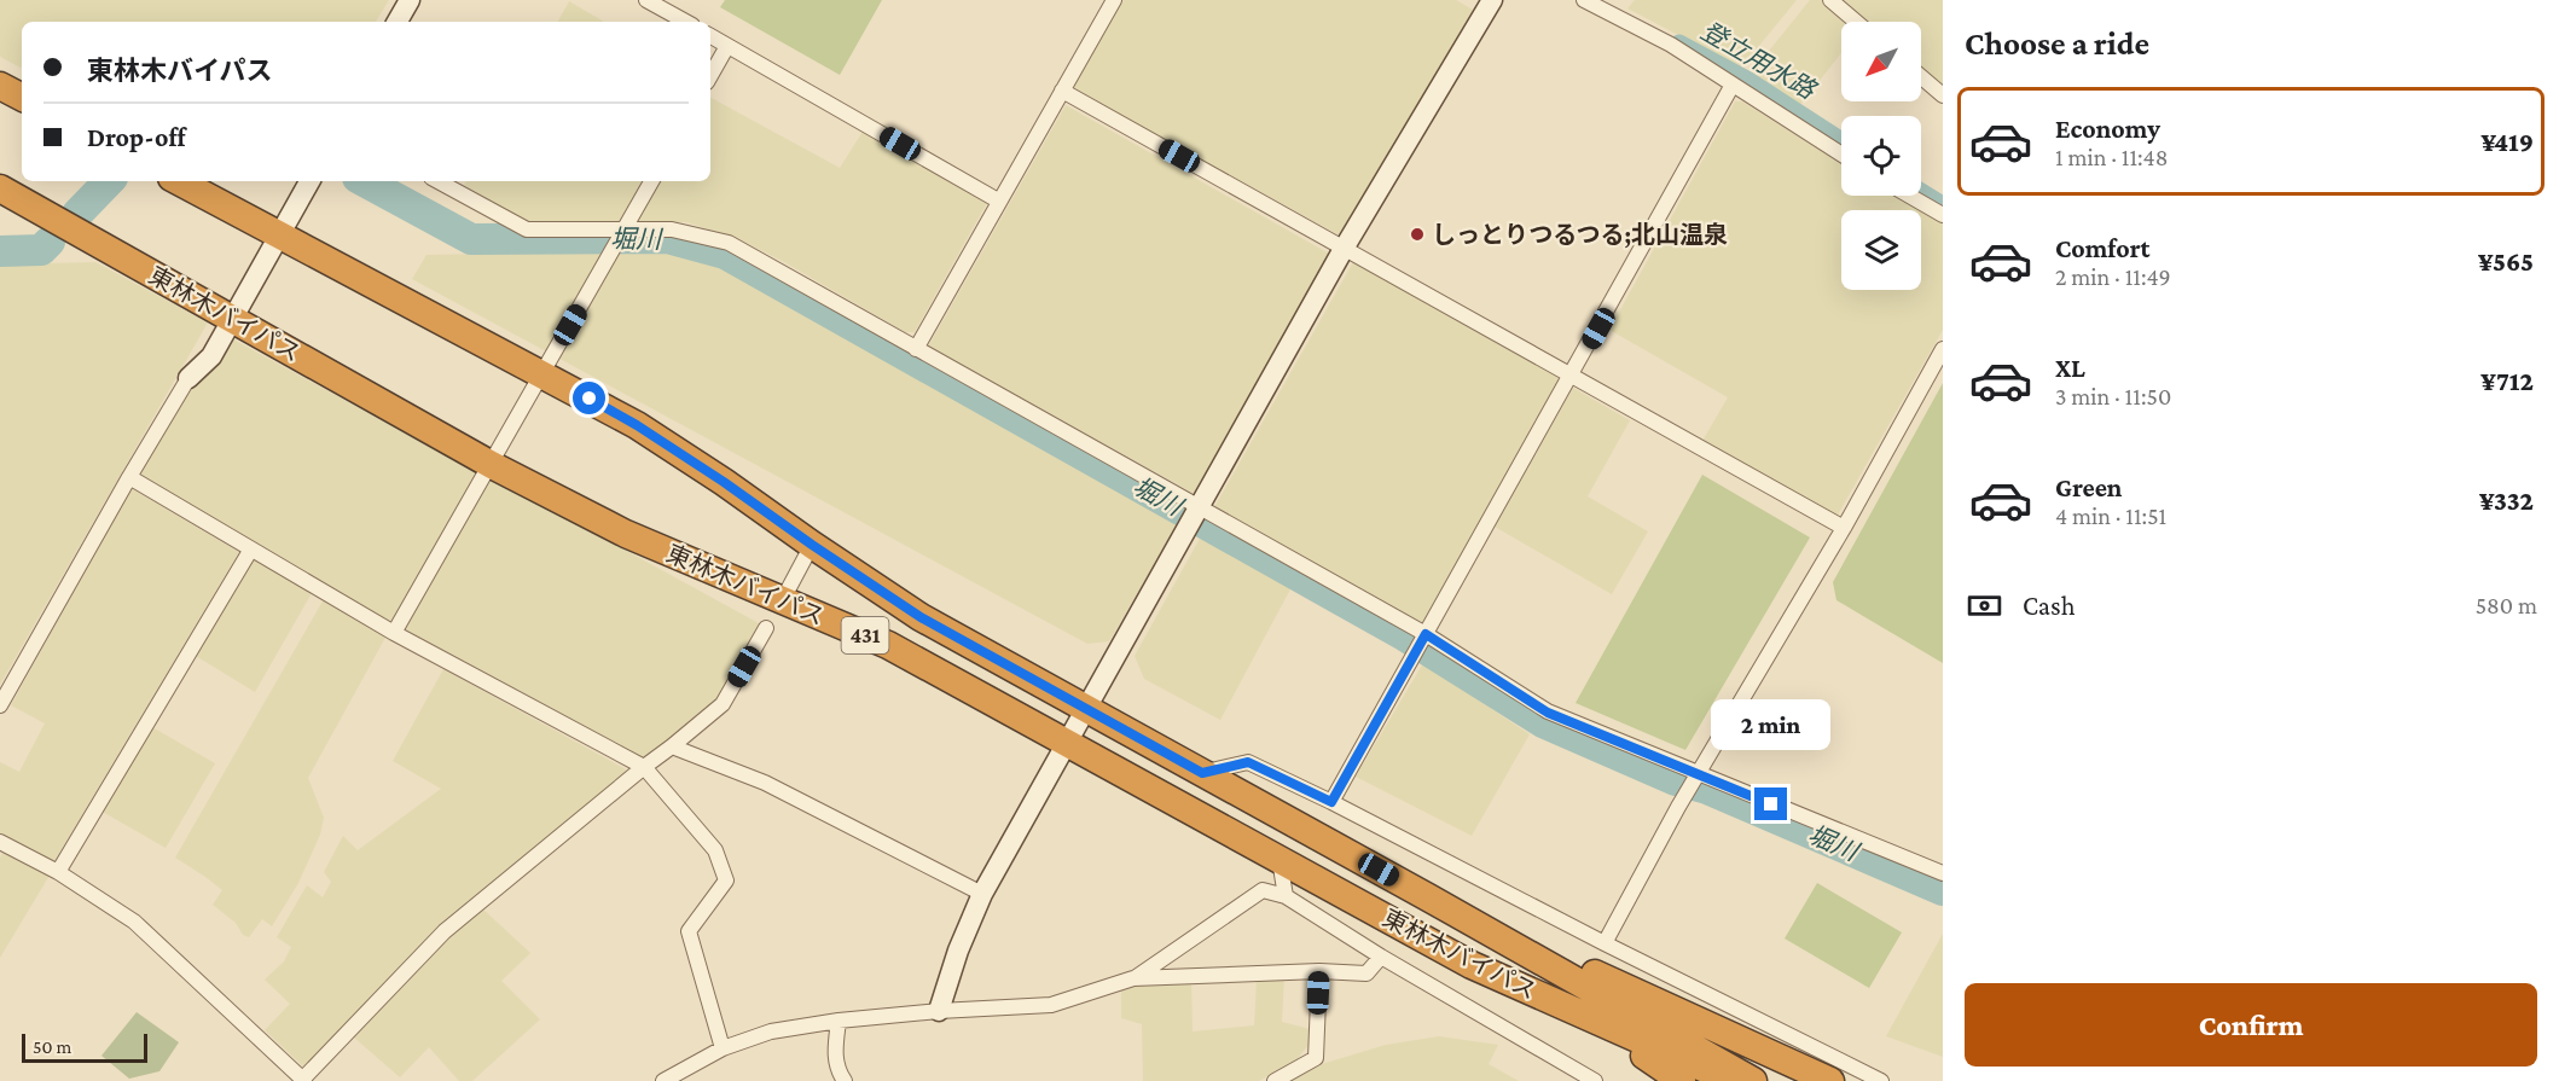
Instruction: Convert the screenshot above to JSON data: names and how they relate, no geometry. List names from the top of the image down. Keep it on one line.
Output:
{"streets":{"highway":["東林木バイパス","431"]},"water":["登立用水路","堀川"],"places":["しっとりつるつる;北山温泉"],"scale_bar":"50 m","north":"bottom left","page":{"heading":"Choose a ride","banner":["東林木バイパス","Drop-off"],"list":[{"name":"Economy","note":"1 min · 11:48","value":"¥419"},{"name":"Comfort","note":"2 min · 11:49","value":"¥565"},{"name":"XL","note":"3 min · 11:50","value":"¥712"},{"name":"Green","note":"4 min · 11:51","value":"¥332"}],"pay":["Cash","580 m"],"bubble":"2 min","buttons":"Confirm","scale":"50 m"}}
